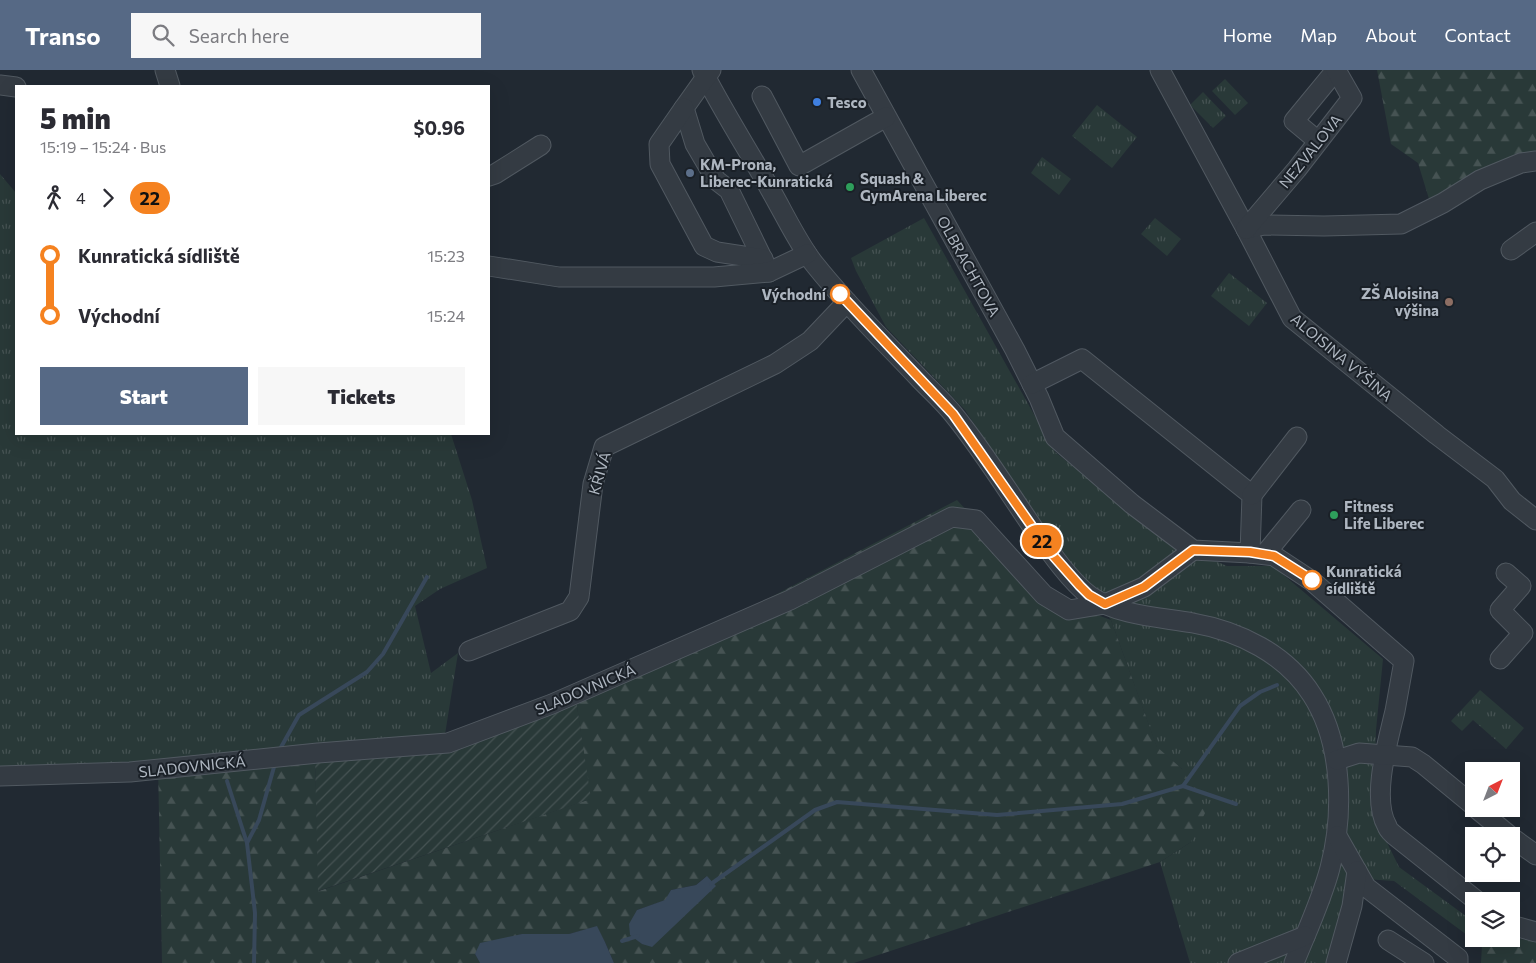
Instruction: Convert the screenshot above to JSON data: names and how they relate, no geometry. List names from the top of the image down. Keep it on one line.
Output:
{"streets":{"street":["NEZVALOVA","OLBRACHTOVA","ALOISINA VÝŠINA","KŘIVÁ","SLADOVNICKÁ"]},"crossings":[["NEZVALOVA","ALOISINA VÝŠINA"]],"places":["Tesco","KM-Prona, Liberec-Kunratická","Squash & GymArena Liberec","Východní","ZŠ Aloisina výšina","Fitness Life Liberec","Kunratická sídliště"],"lines":["bus line 22"],"north":"top right","page":{"header":"Transo","search":"Search here","nav":["Home","Map","About","Contact"],"on_map":"22","heading":["5 min","15:19 – 15:24 · Bus","$0.96"],"legs":["4","22"],"list":[{"name":"Kunratická sídliště","value":"15:23"},{"name":"Východní","value":"15:24"}],"buttons":["Start","Tickets"]}}
